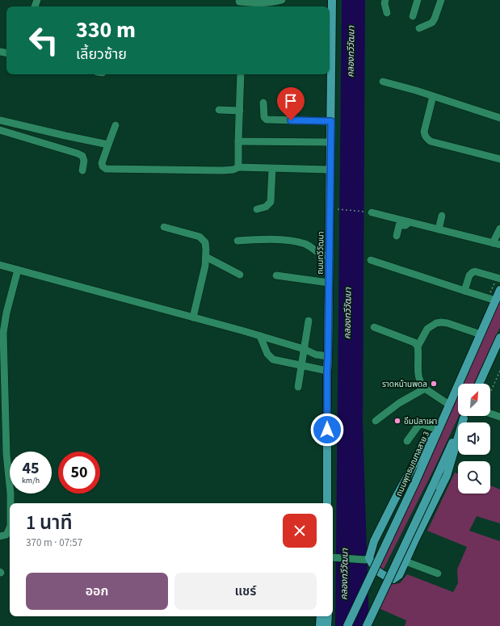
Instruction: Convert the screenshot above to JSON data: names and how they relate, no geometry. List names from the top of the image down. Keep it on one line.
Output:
{"streets":{"main road":["ถนนทวีวัฒนา","ถนนพุทธมณฑลสาย 3"]},"water":["คลองทวีวัฒนา"],"places":["ราดหน้านพดล","อิ่มปลาเผา"],"north":"top right","page":{"turn":["330 m","เลี้ยวซ้าย"],"speed":"45 km/h","limit":"50","heading":["1 นาที","370 m · 07:57"],"buttons":["ออก","แชร์"]}}
